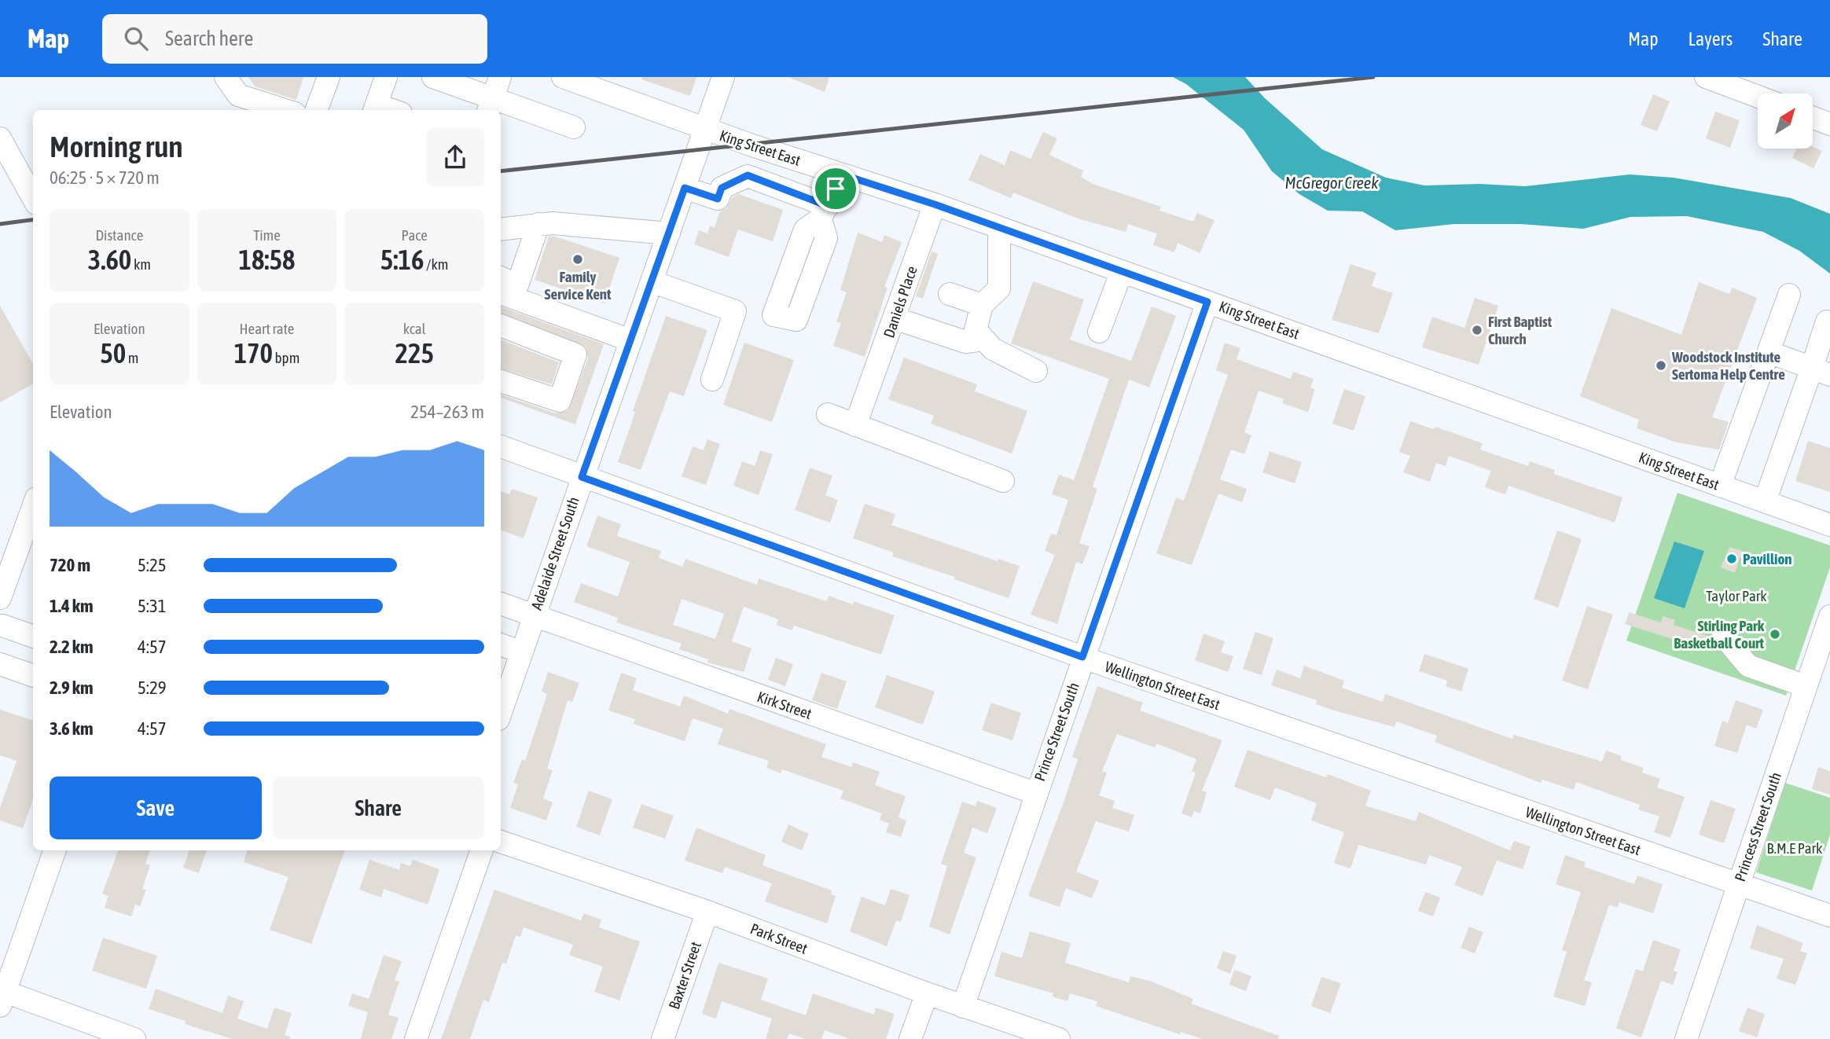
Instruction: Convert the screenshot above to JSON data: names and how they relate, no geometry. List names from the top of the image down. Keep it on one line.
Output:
{"streets":{"street":["King Street East","Daniels Place","Adelaide Street South","Wellington Street East","Kirk Street","Prince Street South","Princess Street South","Park Street","Baxter Street"]},"crossings":[["King Street East","Daniels Place"],["King Street East","Adelaide Street South"],["King Street East","Prince Street South"],["Adelaide Street South","Wellington Street East"],["Adelaide Street South","Kirk Street"],["Wellington Street East","Prince Street South"],["Wellington Street East","Princess Street South"],["Kirk Street","Prince Street South"],["Prince Street South","Park Street"],["Park Street","Baxter Street"]],"water":["McGregor Creek"],"parks":["Taylor Park","B.M.E Park"],"places":["Family Service Kent","First Baptist Church","Woodstock Institute Sertoma Help Centre","Pavillion","Stirling Park Basketball Court"],"north":"top right","page":{"header":"Map","search":"Search here","nav":["Map","Layers","Share"],"heading":["Morning run","06:25 · 5 × 720 m"],"stats":[["Distance","3.60 km"],["Time","18:58"],["Pace","5:16 /km"],["Elevation","50 m"],["Heart rate","170 bpm"],["kcal","225"]],"chart":["Elevation","254–263 m"],"list":[{"name":"720 m","note":"5:25"},{"name":"1.4 km","note":"5:31"},{"name":"2.2 km","note":"4:57"},{"name":"2.9 km","note":"5:29"},{"name":"3.6 km","note":"4:57"}],"buttons":["Save","Share"]}}
